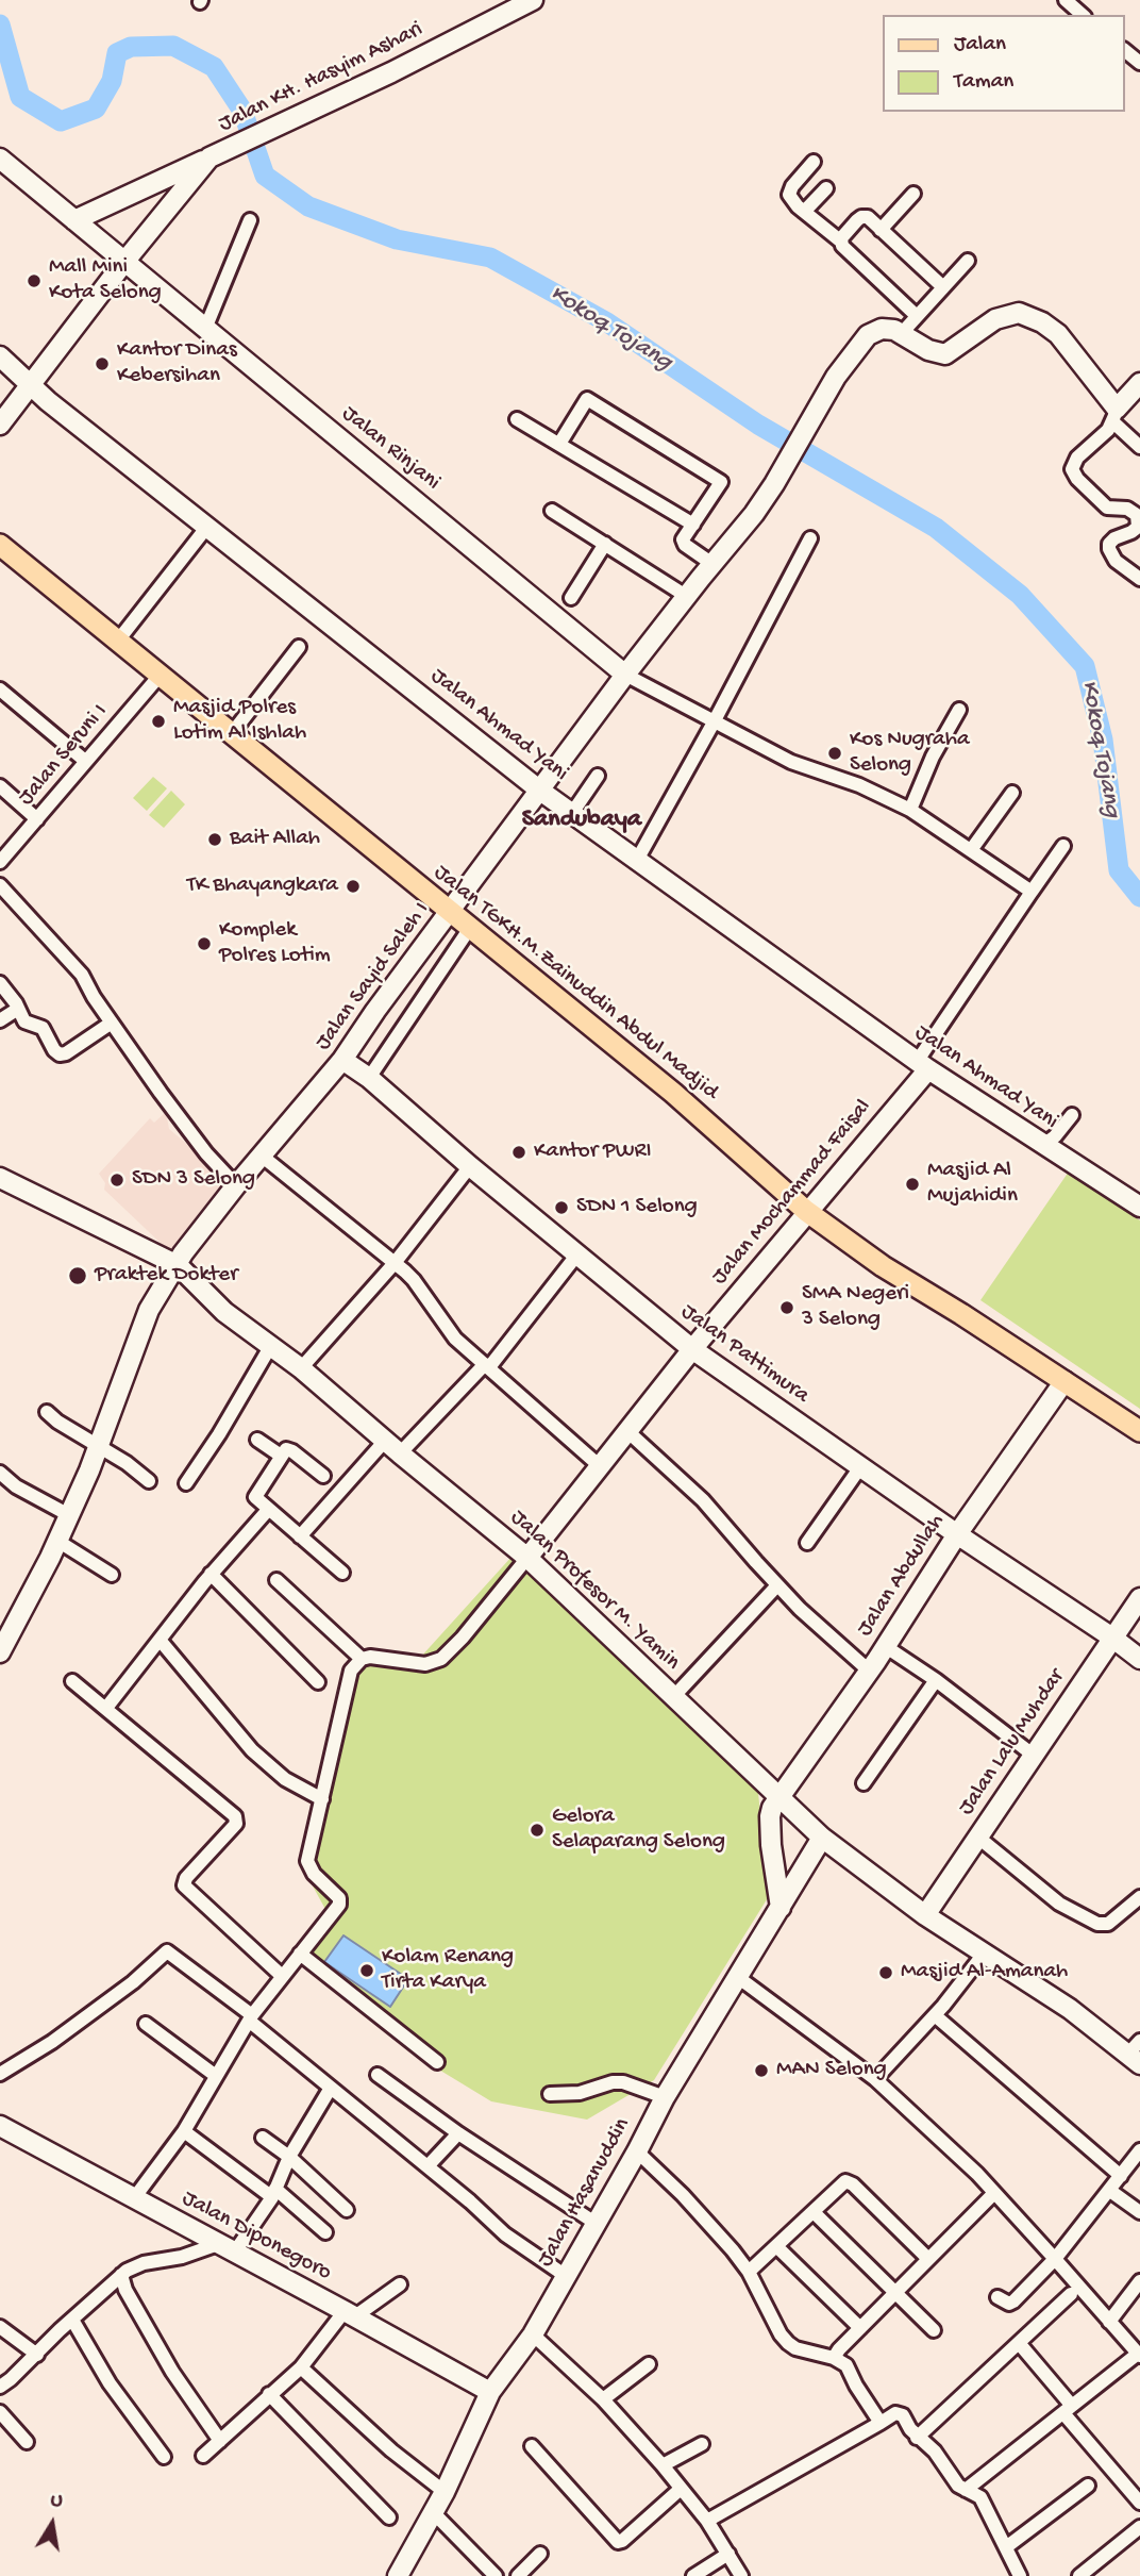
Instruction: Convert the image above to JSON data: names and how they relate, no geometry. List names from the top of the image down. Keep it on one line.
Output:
{"streets":{"main road":["Jalan TGKH.M.Zainuddin Abdul Madjid"],"street":["Jalan KH. Hasyim Ashari","Jalan Rinjani","Jalan Ahmad Yani","Jalan Seruni I","Jalan Sayid Saleh I","Jalan Mochammad Faisal","Jalan Pattimura","Jalan Abdullah","Jalan Profesor M. Yamin","Jalan Lalu Muhdar","Jalan Hasanuddin","Jalan Diponegoro"]},"crossings":[["Jalan KH. Hasyim Ashari","Jalan Rinjani"],["Jalan KH. Hasyim Ashari","Jalan Ahmad Yani"],["Jalan Rinjani","Jalan Sayid Saleh I"],["Jalan Ahmad Yani","Jalan Sayid Saleh I"],["Jalan Ahmad Yani","Jalan Mochammad Faisal"],["Jalan Seruni I","Jalan TGKH.M.Zainuddin Abdul Madjid"],["Jalan Sayid Saleh I","Jalan TGKH.M.Zainuddin Abdul Madjid"],["Jalan Sayid Saleh I","Jalan Pattimura"],["Jalan Sayid Saleh I","Jalan Profesor M. Yamin"],["Jalan TGKH.M.Zainuddin Abdul Madjid","Jalan Mochammad Faisal"],["Jalan TGKH.M.Zainuddin Abdul Madjid","Jalan Abdullah"],["Jalan Mochammad Faisal","Jalan Pattimura"],["Jalan Mochammad Faisal","Jalan Profesor M. Yamin"],["Jalan Pattimura","Jalan Abdullah"],["Jalan Pattimura","Jalan Lalu Muhdar"],["Jalan Abdullah","Jalan Profesor M. Yamin"],["Jalan Profesor M. Yamin","Jalan Lalu Muhdar"],["Jalan Profesor M. Yamin","Jalan Hasanuddin"],["Jalan Hasanuddin","Jalan Diponegoro"]],"districts":["Sandubaya"],"water":["Kokoq Tojang"],"places":["Mall Mini Kota Selong","Kantor Dinas Kebersihan","Masjid Polres Lotim Al Ishlah","Kos Nugraha Selong","Bait Allah","TK Bhayangkara","Komplek Polres Lotim","Kantor PWRI","SDN 3 Selong","Masjid Al Mujahidin","SDN 1 Selong","Praktek Dokter","SMA Negeri 3 Selong","Gelora Selaparang Selong","Kolam Renang Tirta Karya","Masjid Al-Amanah","MAN Selong"],"legend":["Jalan","Taman"],"north":"top"}
